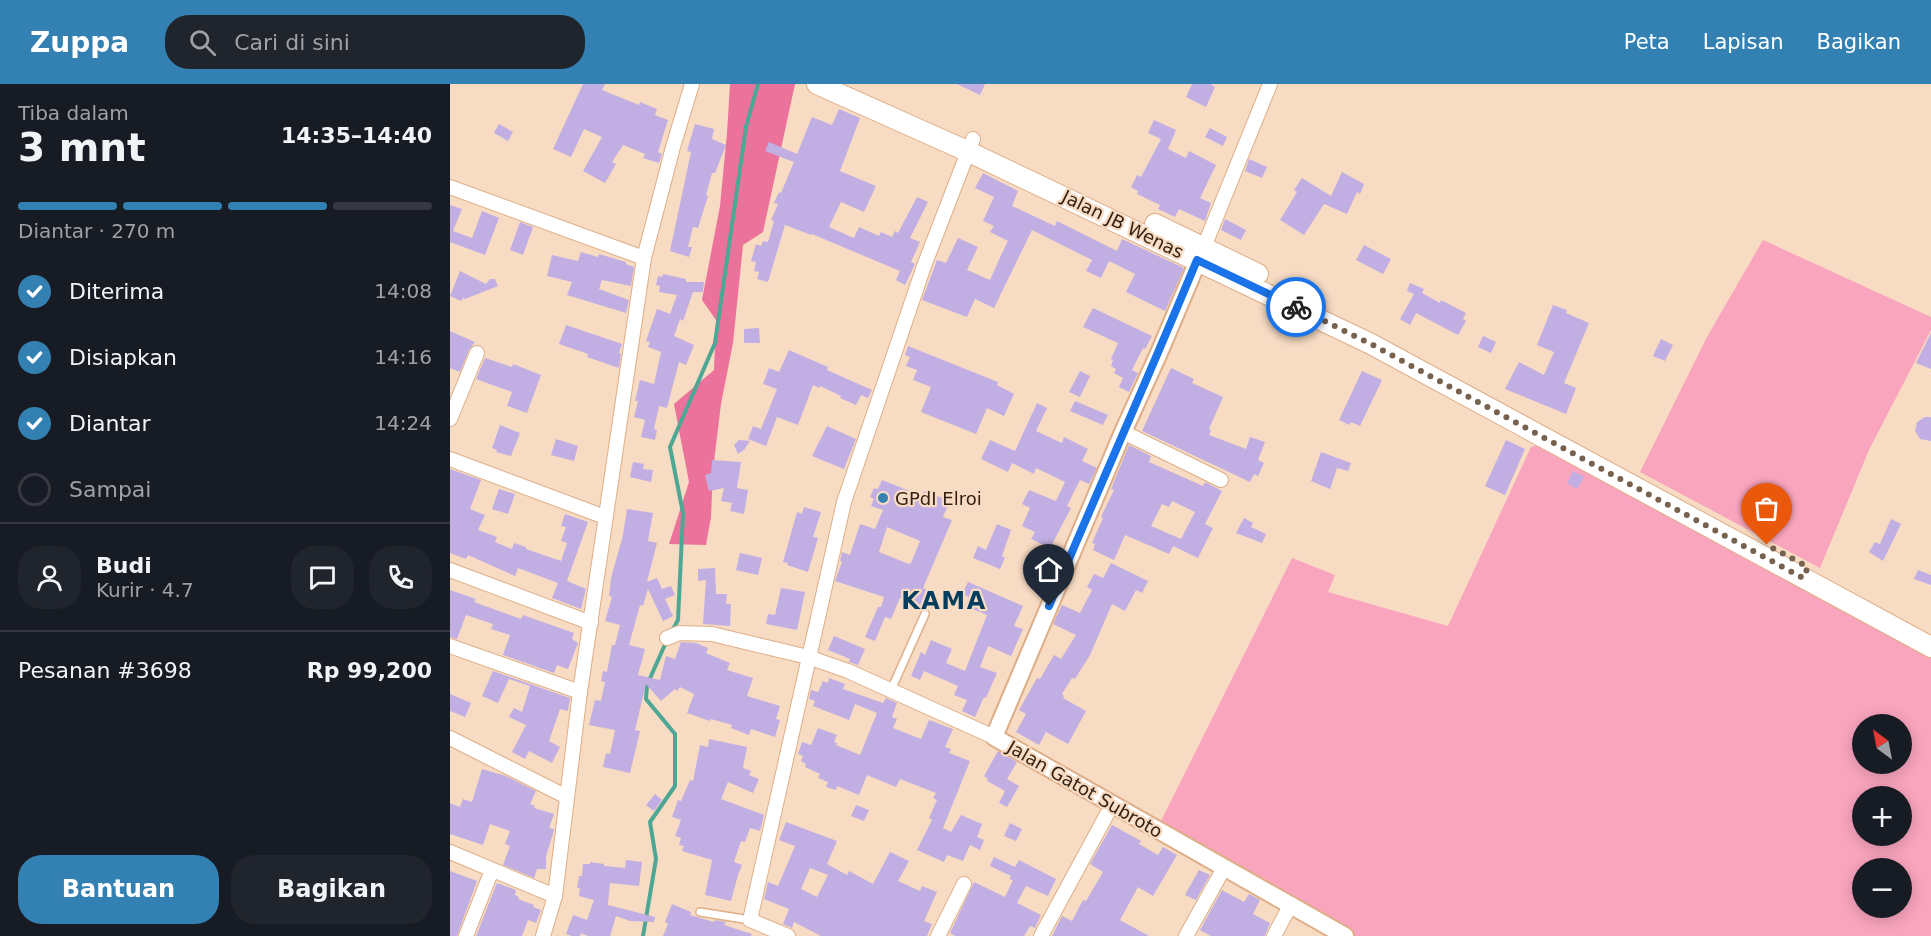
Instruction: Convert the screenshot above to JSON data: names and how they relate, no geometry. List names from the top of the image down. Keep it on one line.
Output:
{"streets":{"main road":["Jalan JB Wenas"],"street":["Jalan Gatot Subroto"]},"crossings":[["Jalan JB Wenas","Jalan Gatot Subroto"]],"districts":["KAMA"],"places":["GPdI Elroi"],"north":"top left","page":{"header":"Zuppa","search":"Cari di sini","nav":["Peta","Lapisan","Bagikan"],"heading":["3 mnt","Tiba dalam","14:35–14:40"],"panel":["Budi","Kurir · 4.7","Pesanan #3698","Rp 99,200"],"bar":"Diantar · 270 m","list":[["Diterima","14:08"],["Disiapkan","14:16"],["Diantar","14:24"],"Sampai"],"map_buttons":["+","−"],"buttons":["Bantuan","Bagikan"]}}
